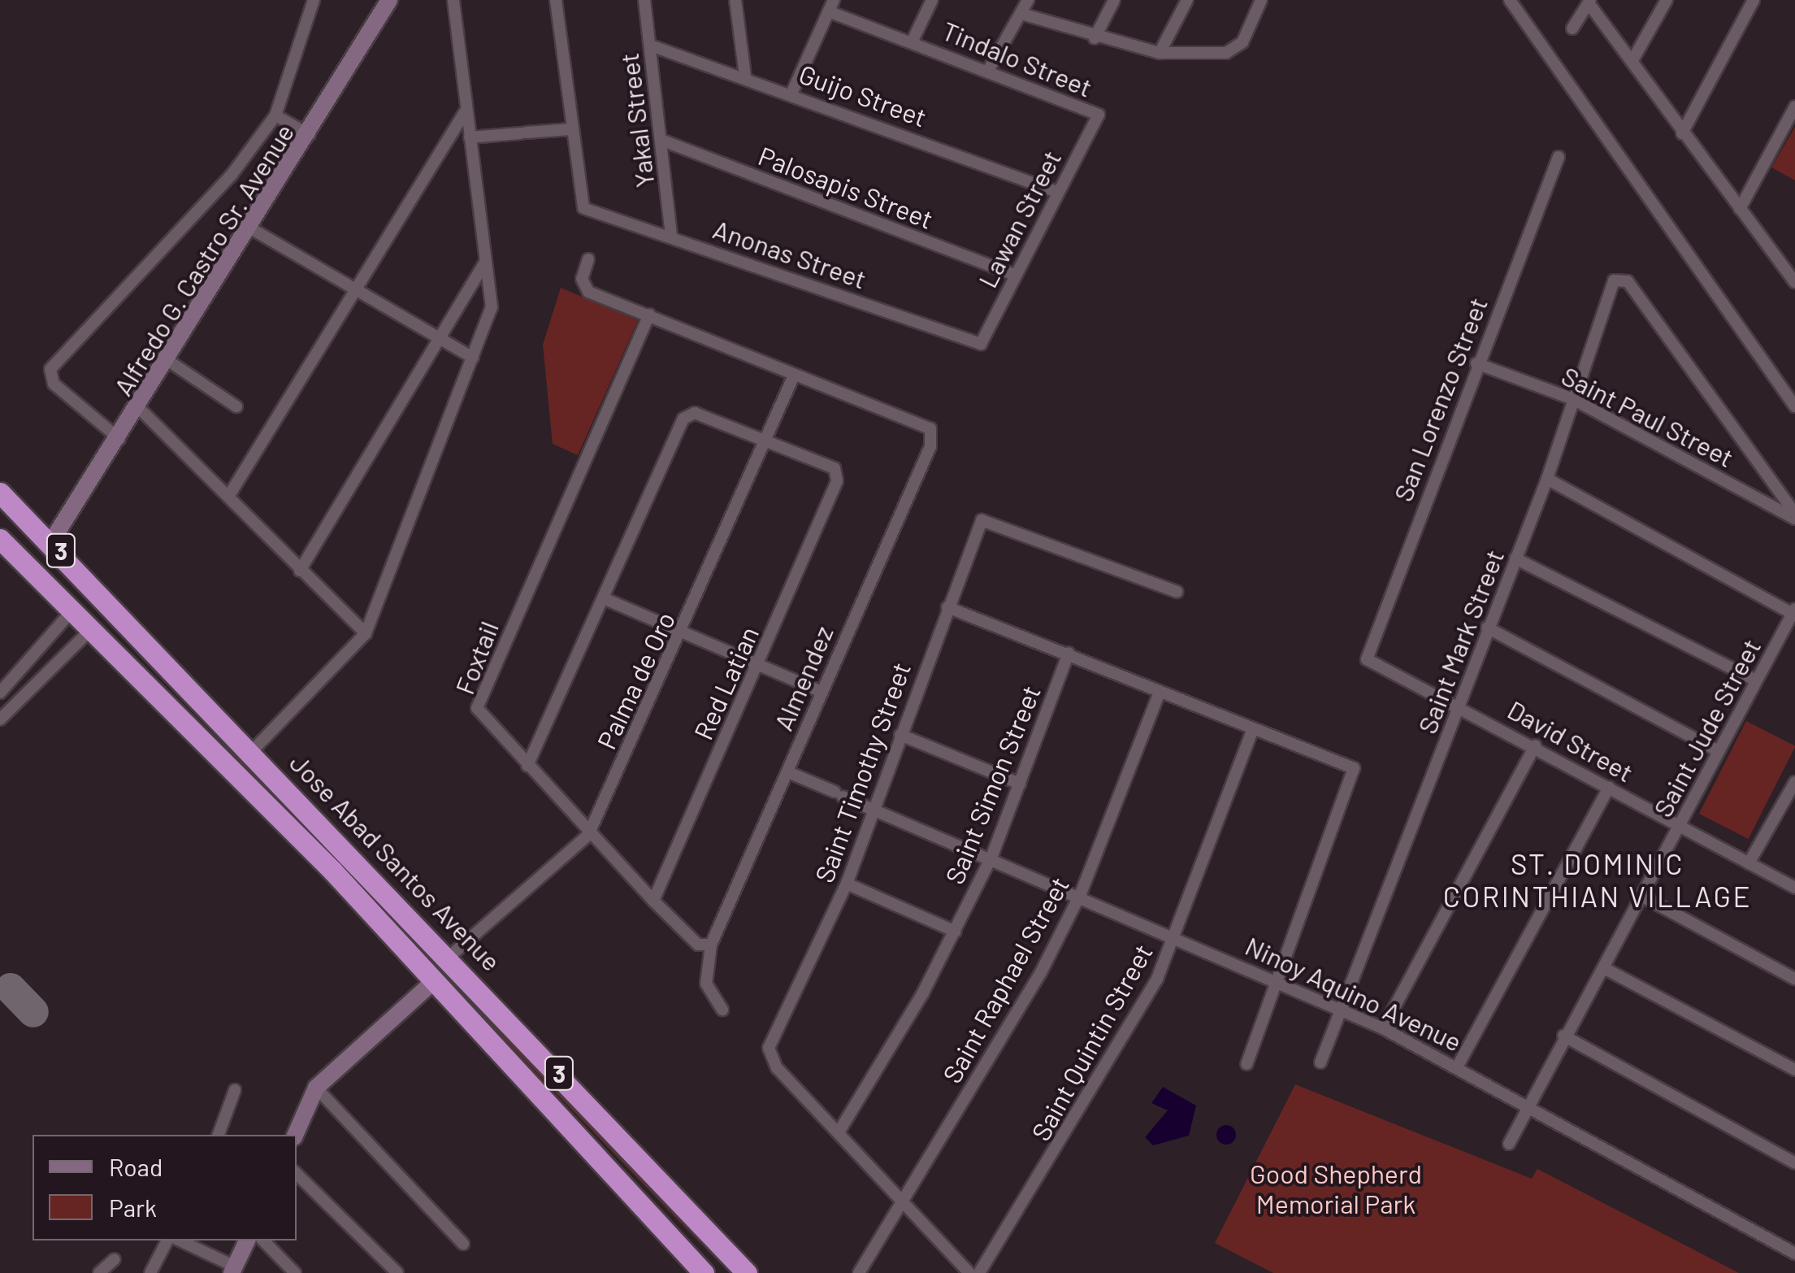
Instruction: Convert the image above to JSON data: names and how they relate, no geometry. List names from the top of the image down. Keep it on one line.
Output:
{"streets":{"highway":["3","Jose Abad Santos Avenue"],"street":["Tindalo Street","Guijo Street","Yakal Street","Palosapis Street","Lawan Street","Anonas Street","Alfredo G. Castro Sr. Avenue","San Lorenzo Street","Saint Paul Street","Saint Mark Street","Foxtail","Almendez","Palma de Oro","Red Latian","Saint Jude Street","David Street","Saint Timothy Street","Saint Simon Street","Saint Raphael Street","Ninoy Aquino Avenue","Saint Quintin Street"]},"crossings":[["Tindalo Street","Lawan Street"],["Guijo Street","Yakal Street"],["Guijo Street","Lawan Street"],["Yakal Street","Palosapis Street"],["Yakal Street","Anonas Street"],["Palosapis Street","Lawan Street"],["Lawan Street","Anonas Street"],["Alfredo G. Castro Sr. Avenue","Jose Abad Santos Avenue"],["San Lorenzo Street","Saint Paul Street"],["San Lorenzo Street","David Street"],["Saint Paul Street","Saint Mark Street"],["Saint Mark Street","David Street"],["Saint Mark Street","Ninoy Aquino Avenue"],["Foxtail","Almendez"],["Foxtail","Palma de Oro"],["Foxtail","Red Latian"],["Almendez","Palma de Oro"],["Almendez","Ninoy Aquino Avenue"],["Palma de Oro","Red Latian"],["Palma de Oro","Jose Abad Santos Avenue"],["Saint Jude Street","David Street"],["Saint Jude Street","Ninoy Aquino Avenue"],["Saint Timothy Street","Saint Simon Street"],["Saint Timothy Street","Ninoy Aquino Avenue"],["Saint Simon Street","Ninoy Aquino Avenue"],["Saint Raphael Street","Ninoy Aquino Avenue"],["Ninoy Aquino Avenue","Saint Quintin Street"]],"districts":["ST. DOMINIC CORINTHIAN VILLAGE"],"parks":["Good Shepherd Memorial Park"],"legend":["Road","Park"]}
